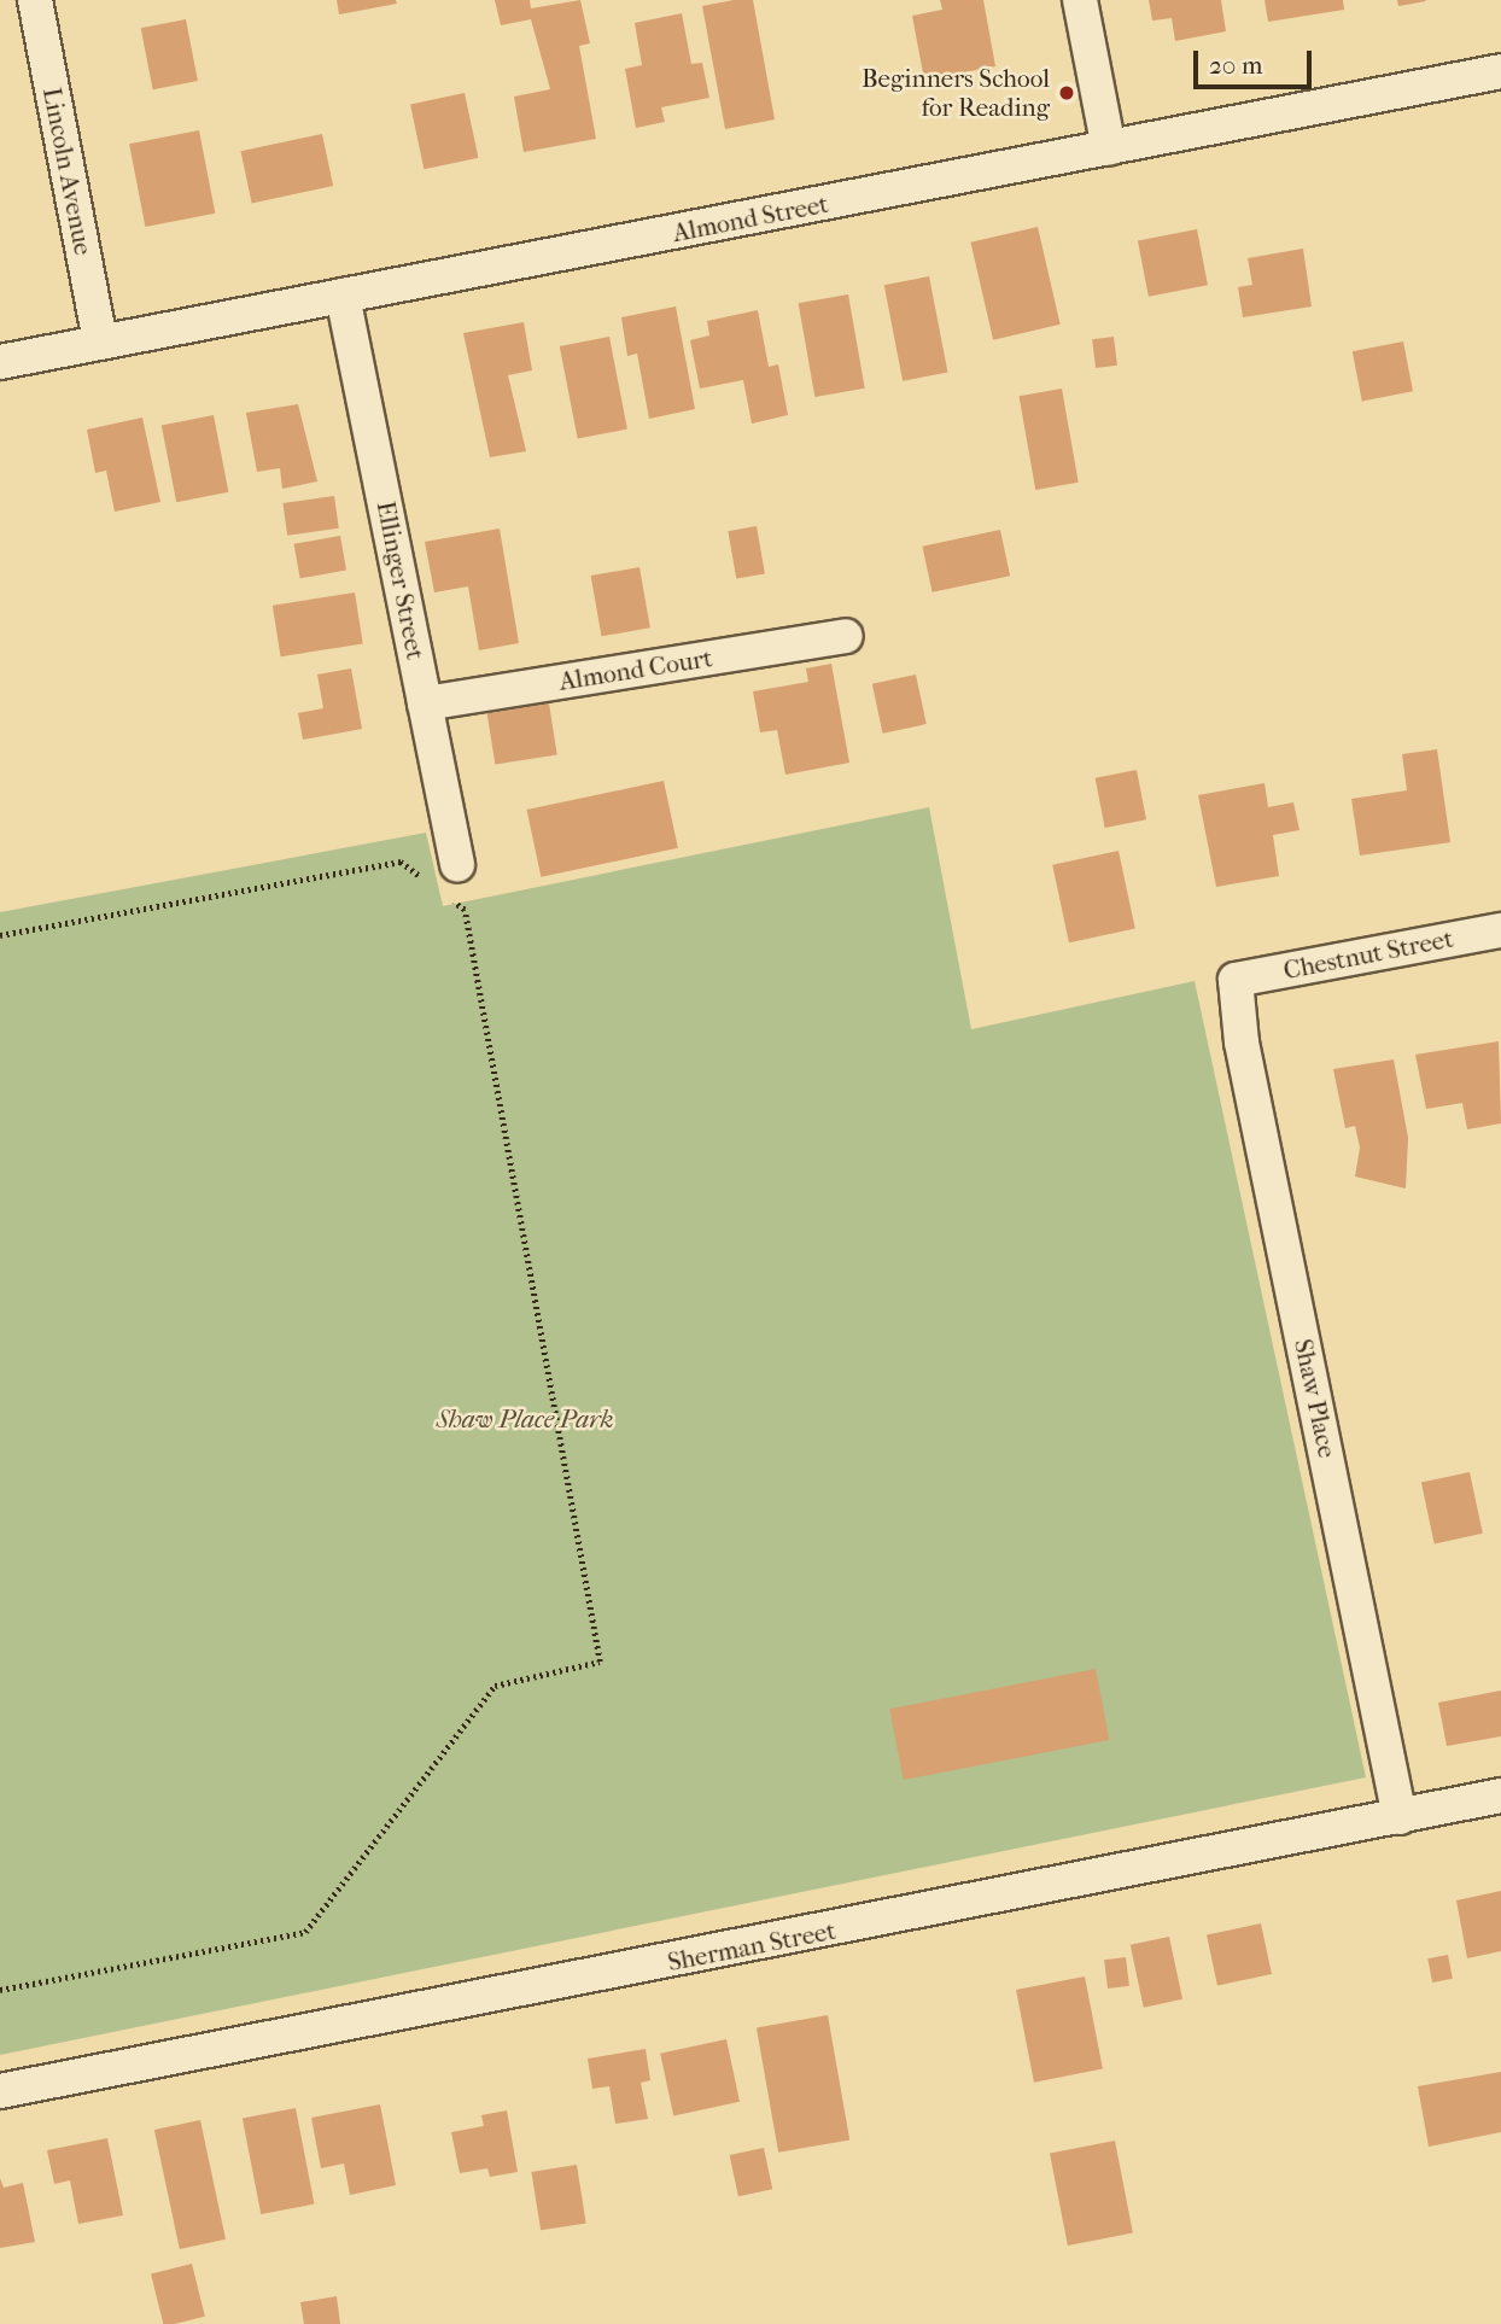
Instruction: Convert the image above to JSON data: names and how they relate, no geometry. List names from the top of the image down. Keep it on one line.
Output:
{"streets":{"street":["Lincoln Avenue","Almond Street","Ellinger Street","Almond Court","Chestnut Street","Shaw Place","Sherman Street"]},"crossings":[["Lincoln Avenue","Almond Street"],["Almond Street","Ellinger Street"],["Ellinger Street","Almond Court"],["Chestnut Street","Shaw Place"],["Shaw Place","Sherman Street"]],"parks":["Shaw Place Park"],"places":["Beginners School for Reading"],"scale_bar":"20 m"}
